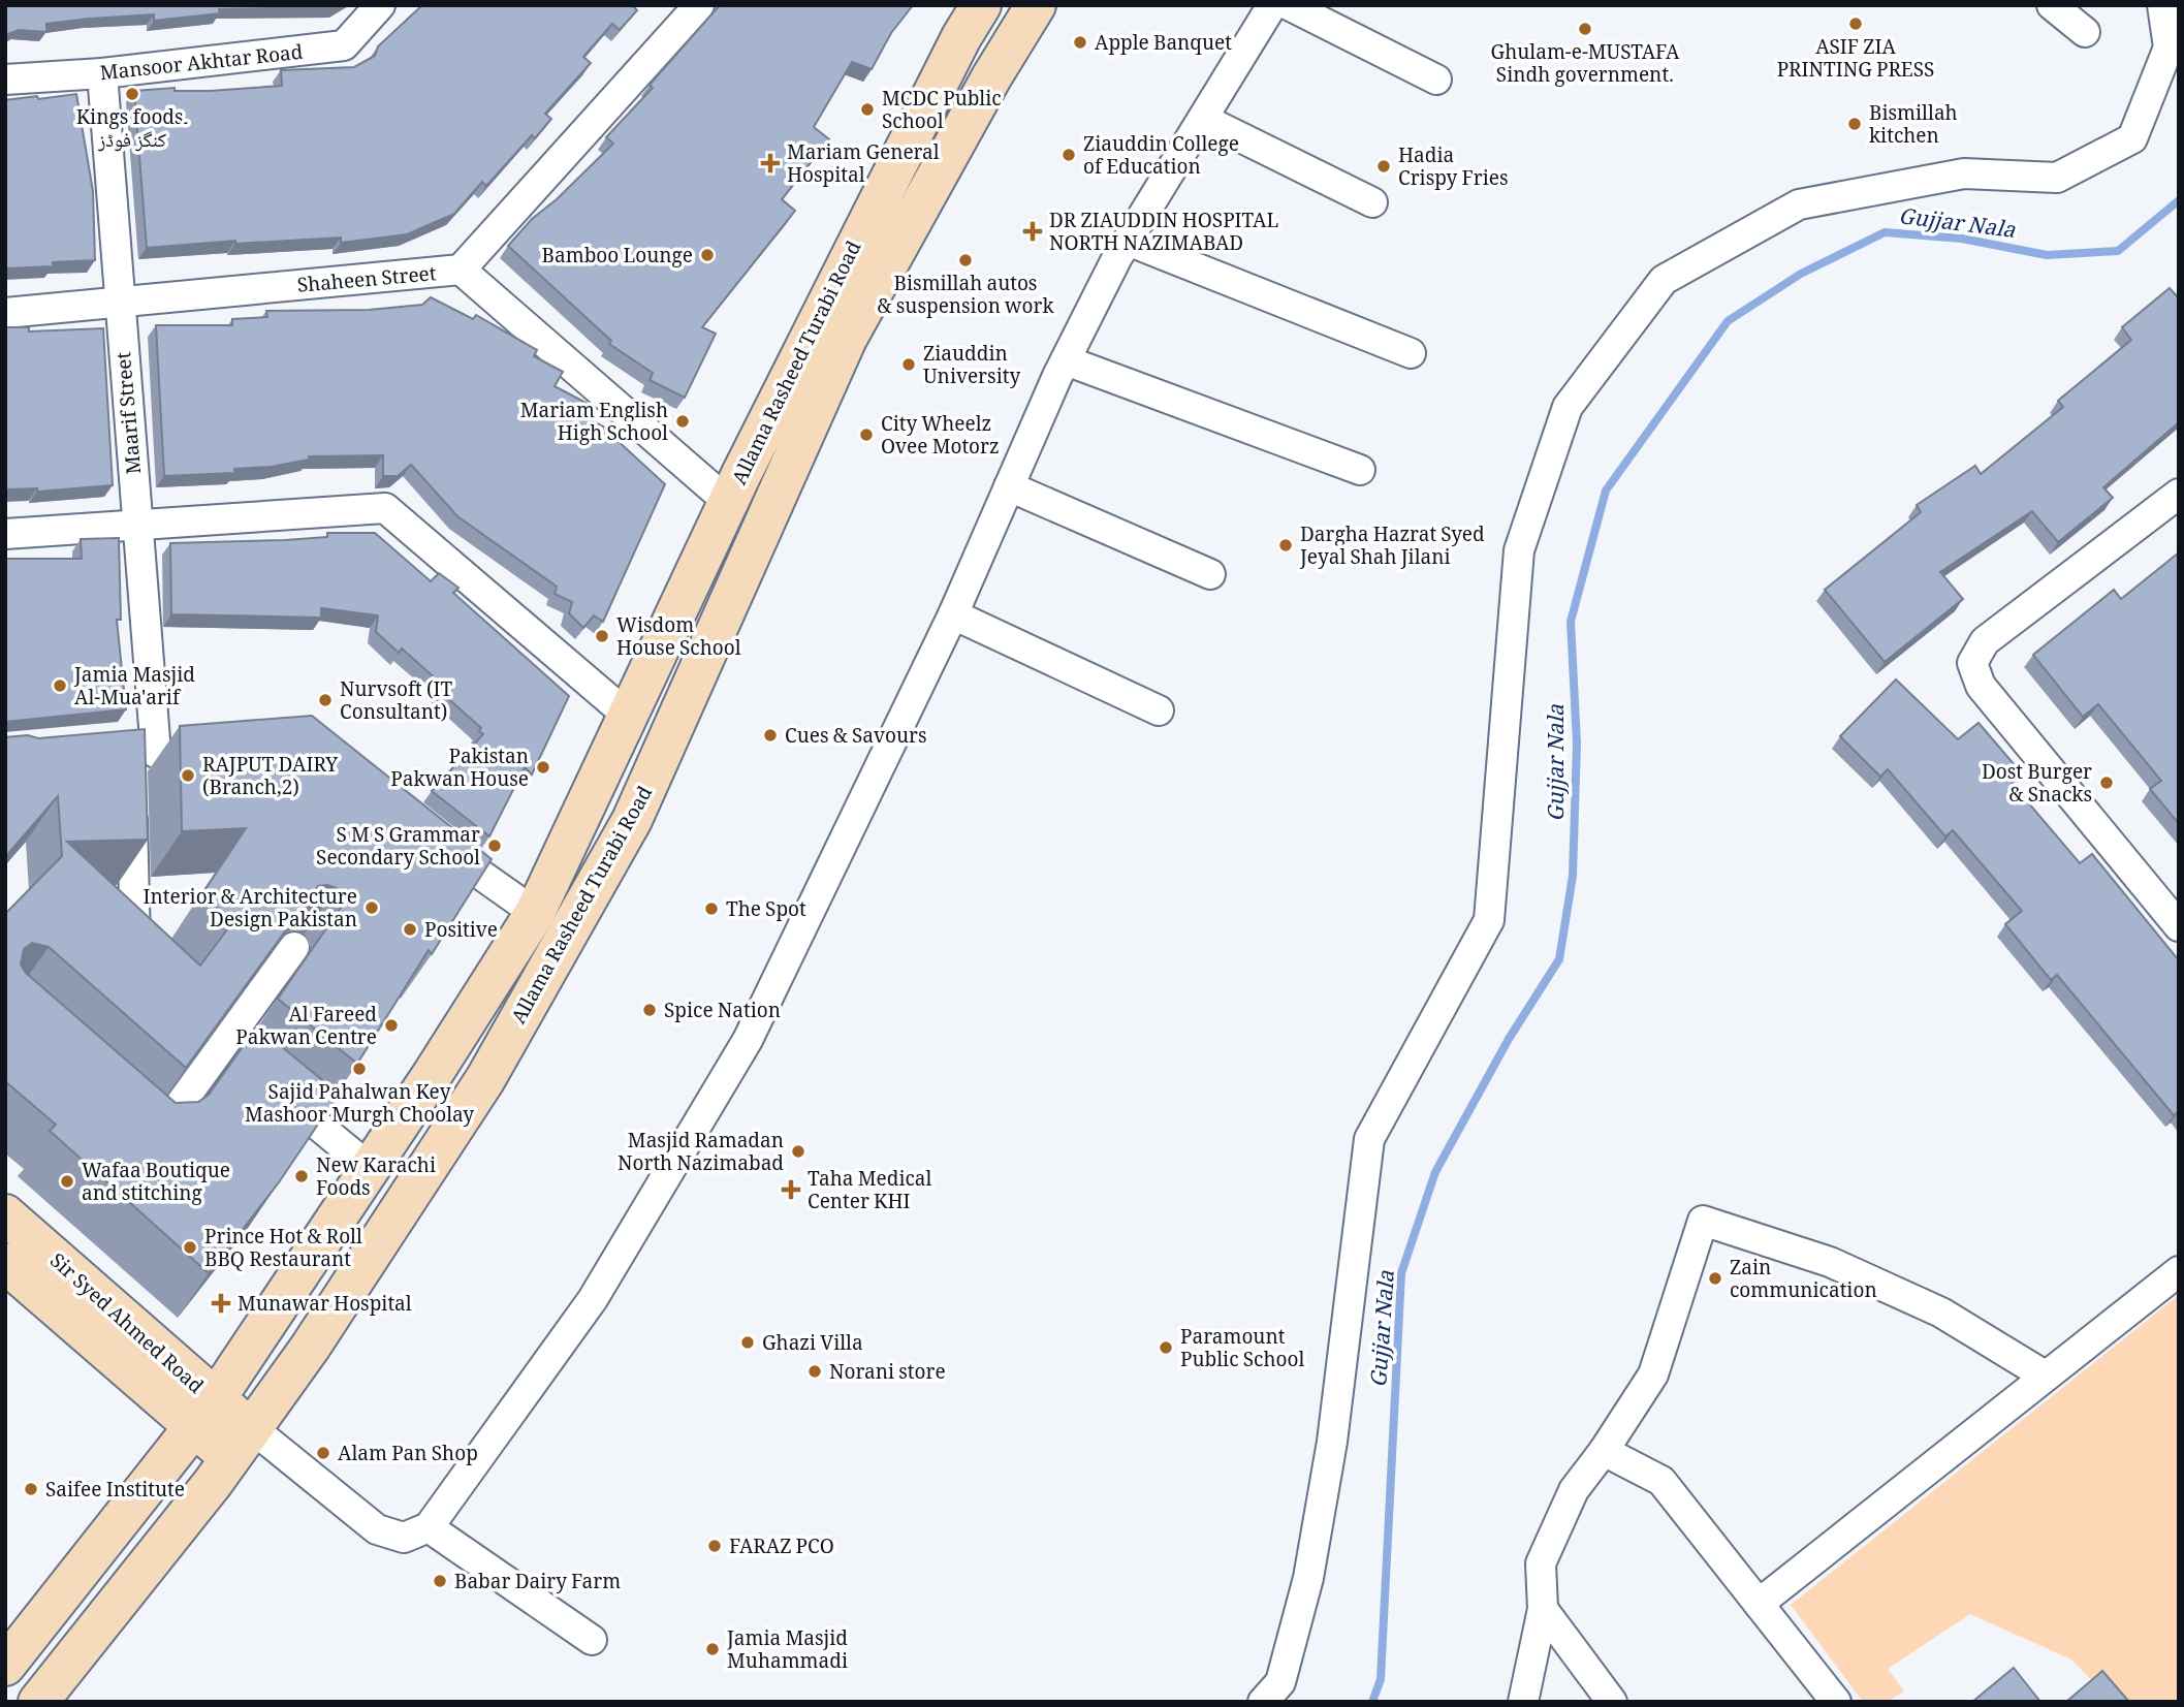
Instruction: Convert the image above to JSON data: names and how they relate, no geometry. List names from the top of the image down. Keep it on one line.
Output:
{"streets":{"main road":["Allama Rasheed Turabi Road","Sir Syed Ahmed Road"],"street":["Mansoor Akhtar Road","Shaheen Street","Maarif Street"]},"crossings":[["Mansoor Akhtar Road","Maarif Street"],["Shaheen Street","Maarif Street"],["Allama Rasheed Turabi Road","Sir Syed Ahmed Road"]],"water":["Gujjar Nala"],"places":{"other":["ASIF ZIA PRINTING PRESS","Ghulam-e-MUSTAFA Sindh government.","Apple Banquet","Kings foods۔ کنگز فوڈز","MCDC Public School","Bismillah kitchen","Ziauddin College of Education","Hadia Crispy Fries","Bamboo Lounge","Bismillah autos & suspension work","Ziauddin University","Mariam English High School","City Wheelz Ovee Motorz","Dargha Hazrat Syed Jeyal Shah Jilani","Wisdom House School","Jamia Masjid Al-Mua'arif","Nurvsoft (IT Consultant)","Cues & Savours","Pakistan Pakwan House","RAJPUT DAIRY (Branch,2)","Dost Burger & Snacks","S M S Grammar Secondary School","Interior & Architecture Design Pakistan","The Spot","Positive","Spice Nation","Al Fareed Pakwan Centre","Sajid Pahalwan Key Mashoor Murgh Choolay","Masjid Ramadan North Nazimabad","New Karachi Foods","Wafaa Boutique and stitching","Prince Hot & Roll BBQ Restaurant","Zain communication","Ghazi Villa","Paramount Public School","Norani store","Alam Pan Shop","Saifee Institute","FARAZ PCO","Babar Dairy Farm","Jamia Masjid Muhammadi"],"health":["Mariam General Hospital","DR ZIAUDDIN HOSPITAL NORTH NAZIMABAD","Taha Medical Center KHI","Munawar Hospital"]}}
